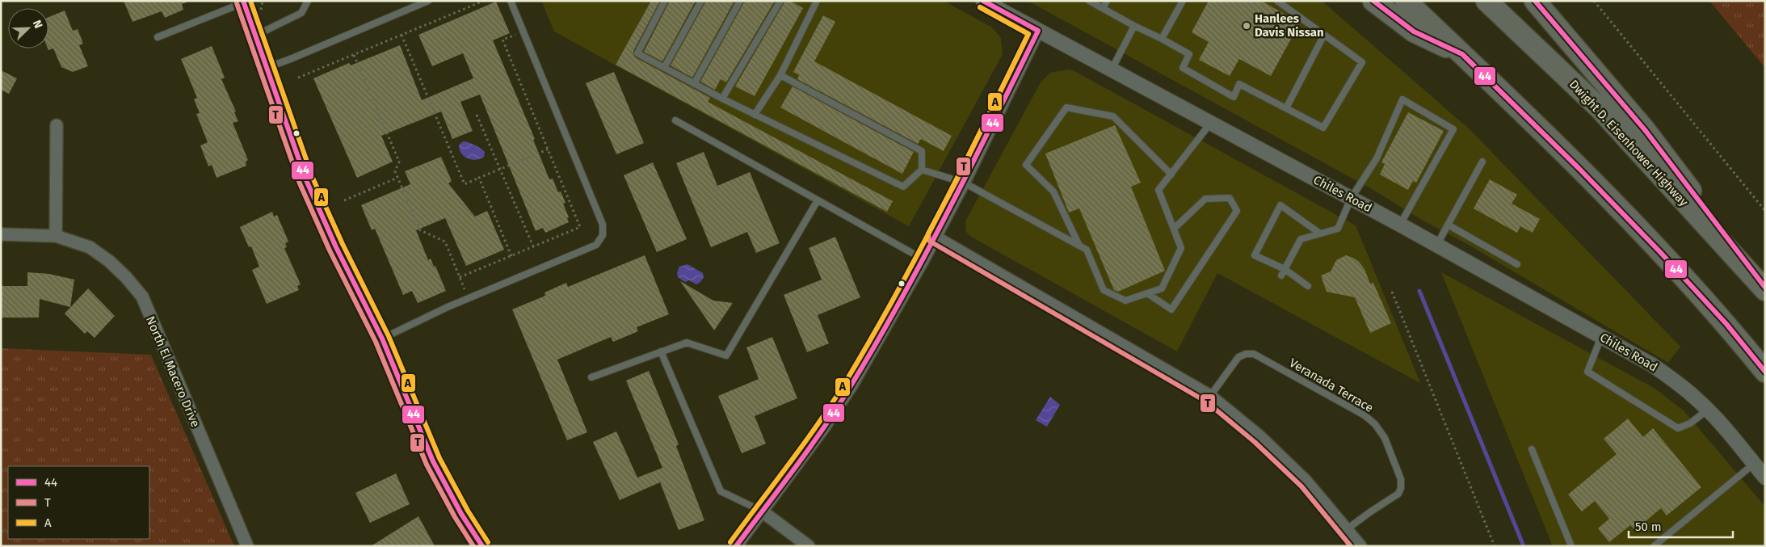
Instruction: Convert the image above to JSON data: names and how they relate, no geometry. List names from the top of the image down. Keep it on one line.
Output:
{"streets":{"highway":["Dwight D. Eisenhower Highway"],"street":["Chiles Road","North El Macero Drive"],"lane":["Veranada Terrace"]},"places":["Hanlees Davis Nissan"],"lines":["transit line 44","transit line A","transit line T"],"legend":["44","T","A"],"scale_bar":"50 m","north":"top right"}
